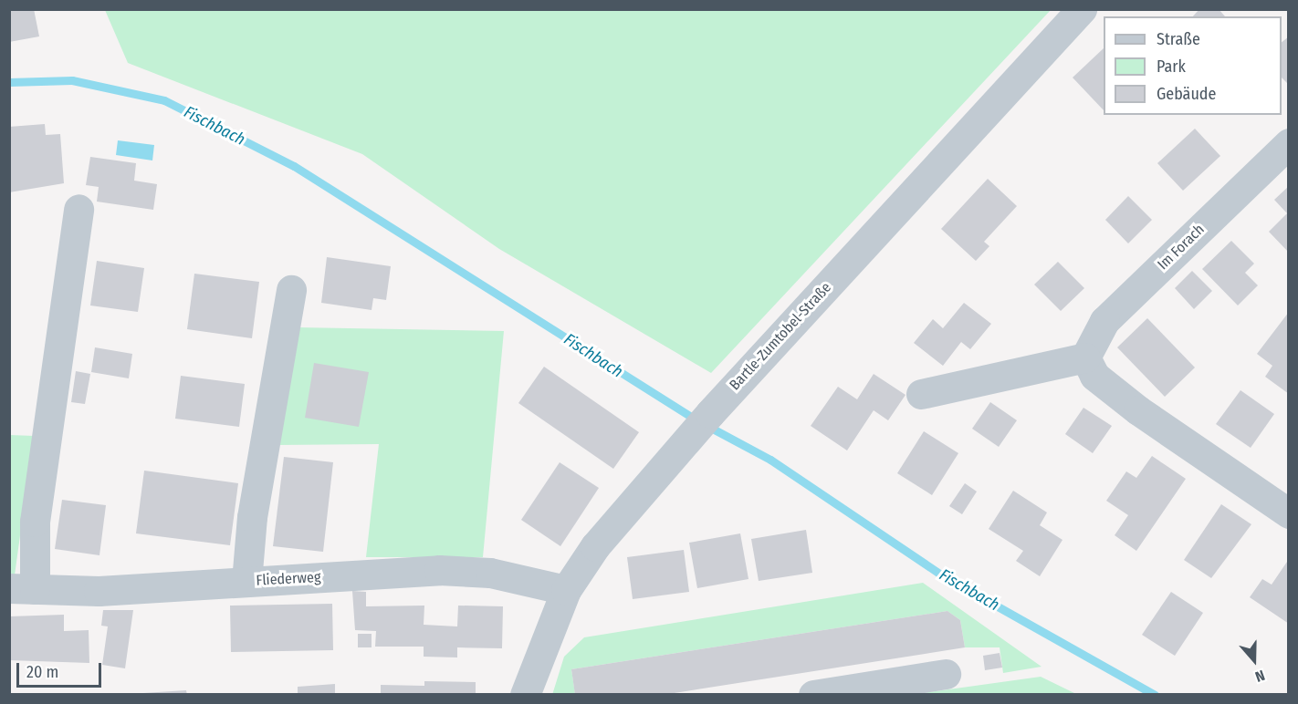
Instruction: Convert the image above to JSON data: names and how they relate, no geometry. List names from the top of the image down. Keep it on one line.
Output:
{"streets":{"street":["Im Forach","Bartle-Zumtobel-Straße","Fliederweg"]},"crossings":[["Bartle-Zumtobel-Straße","Fliederweg"]],"water":["Fischbach"],"legend":["Straße","Park","Gebäude"],"scale_bar":"20 m","north":"bottom"}
